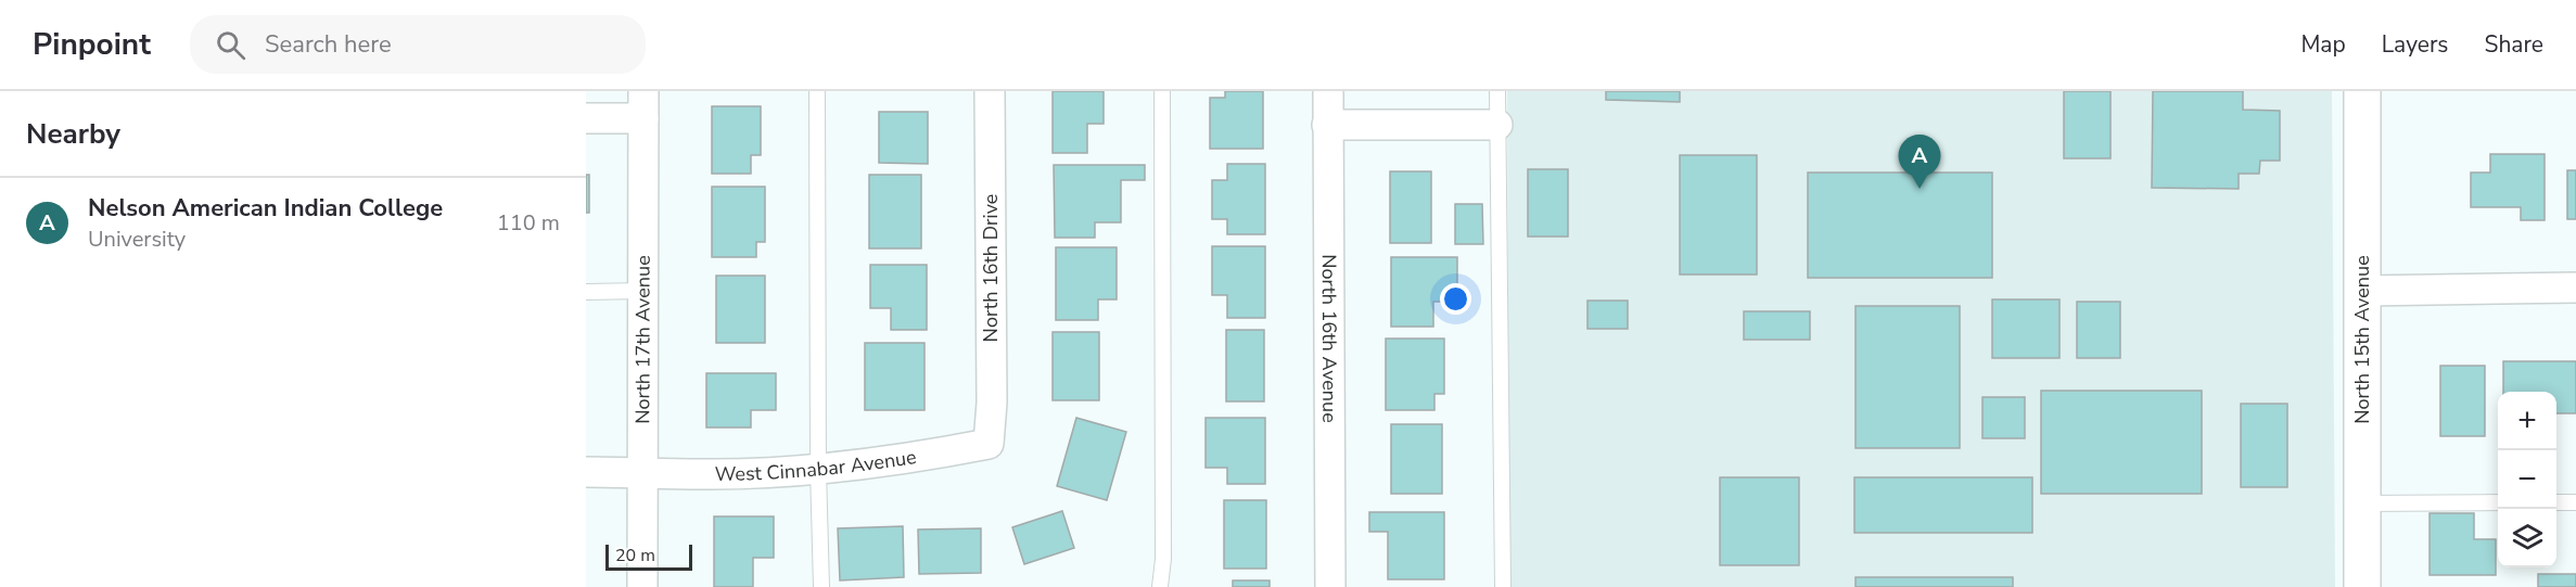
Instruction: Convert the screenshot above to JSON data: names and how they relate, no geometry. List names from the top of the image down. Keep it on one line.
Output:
{"streets":{"street":["North 16th Drive","North 16th Avenue","North 17th Avenue","North 15th Avenue","West Cinnabar Avenue"]},"crossings":[["North 16th Drive","West Cinnabar Avenue"],["North 17th Avenue","West Cinnabar Avenue"]],"scale_bar":"20 m","page":{"header":"Pinpoint","search":"Search here","nav":["Map","Layers","Share"],"heading":"Nearby","pins":"A","list":[{"mark":"A","name":"Nelson American Indian College","note":"University","value":"110 m"}],"map_buttons":["+","−"],"scale":"20 m"}}
